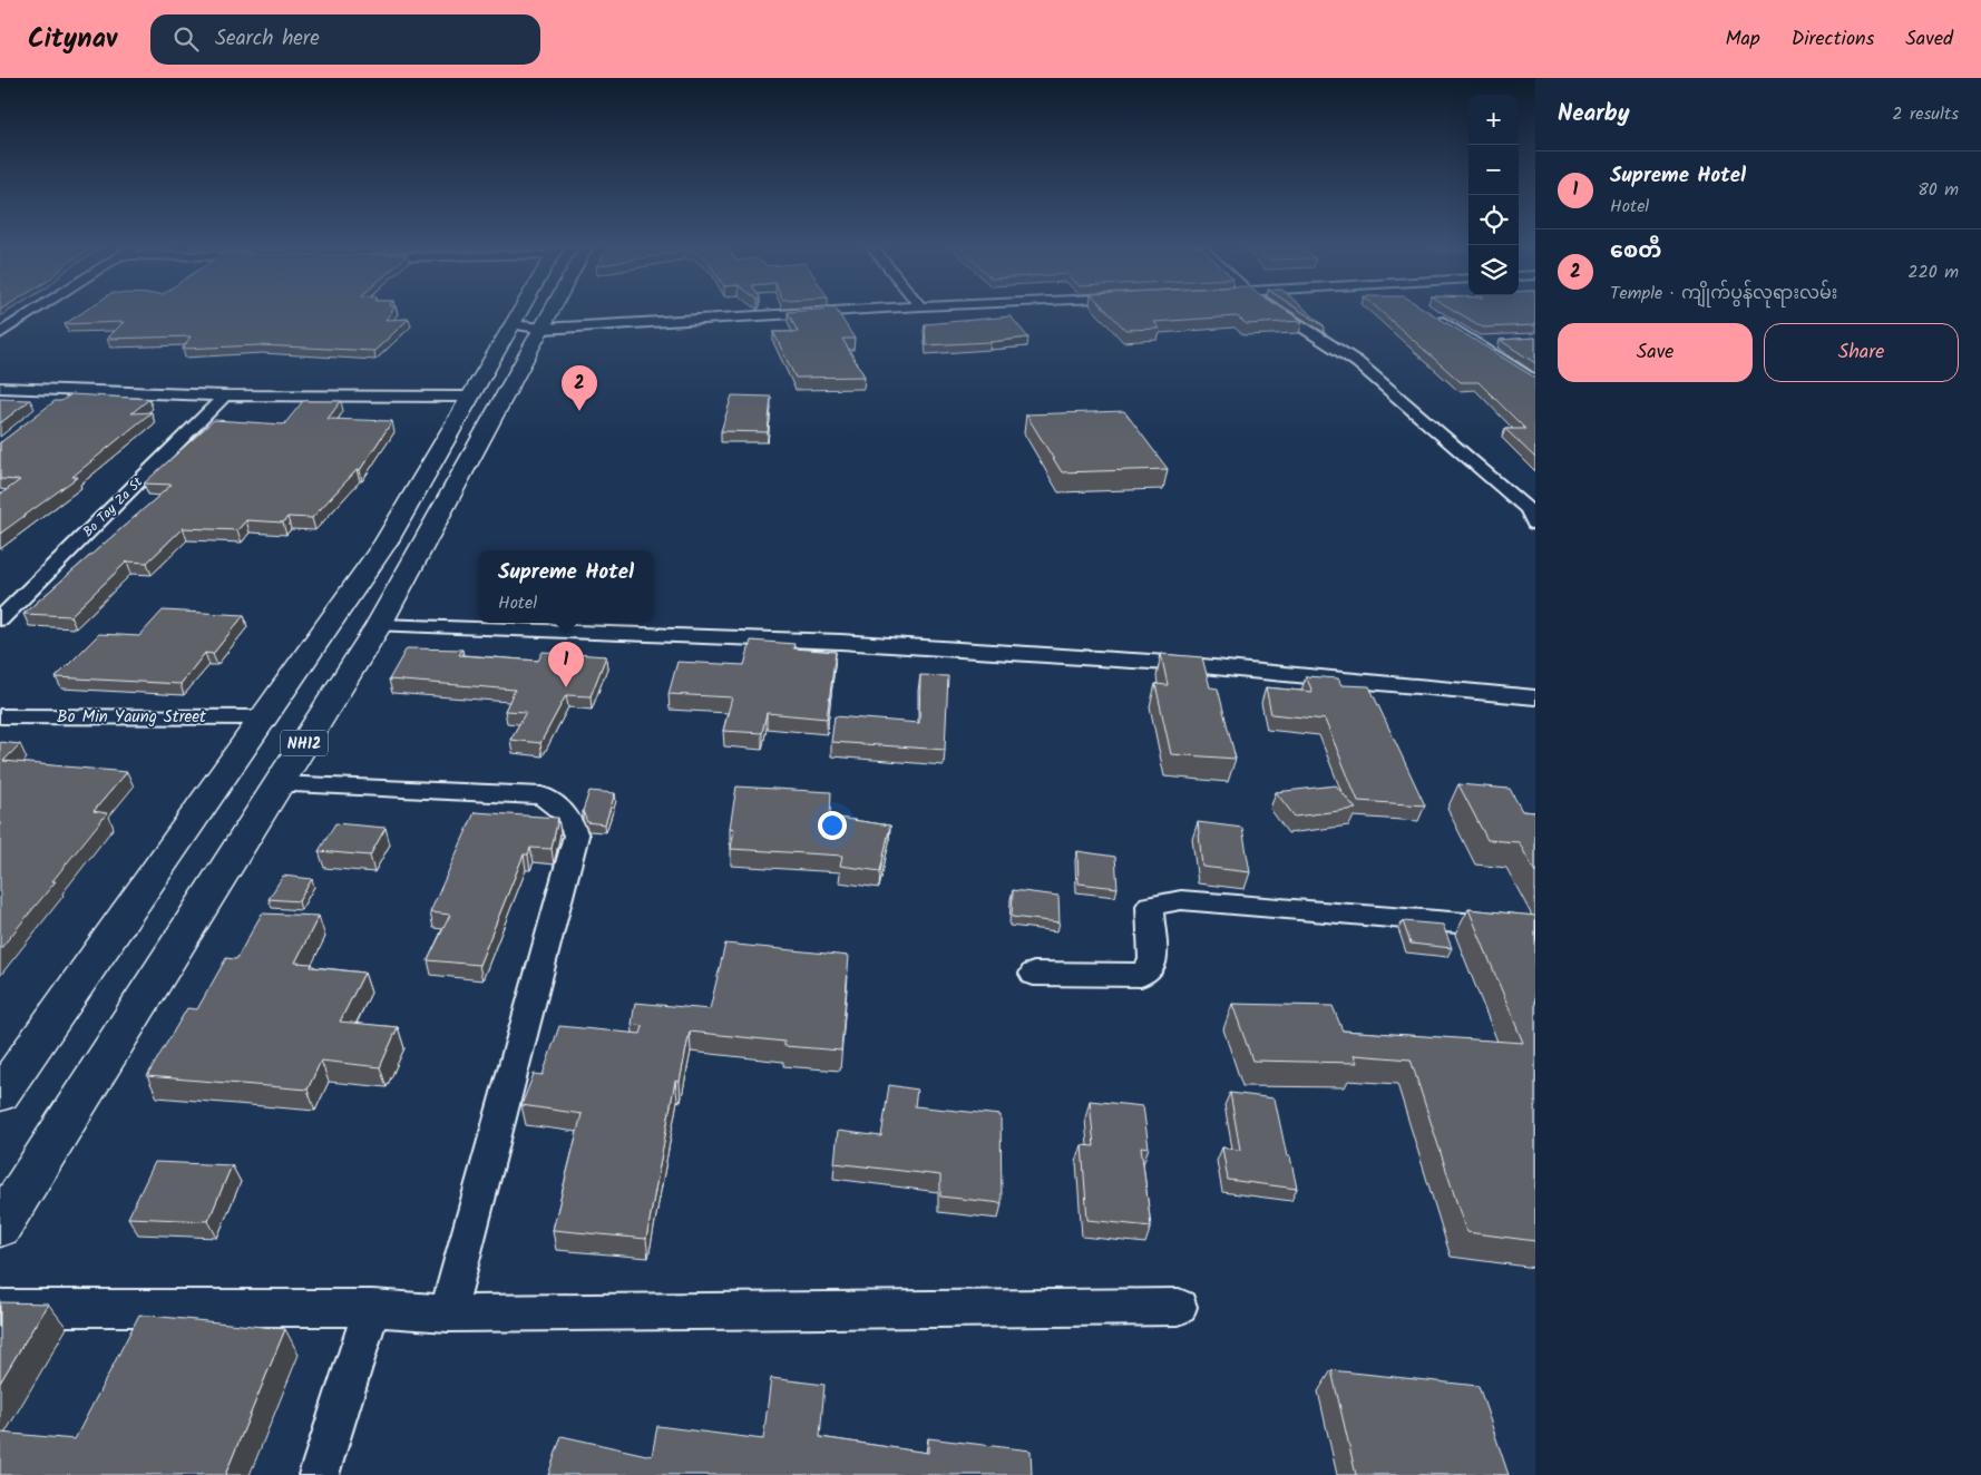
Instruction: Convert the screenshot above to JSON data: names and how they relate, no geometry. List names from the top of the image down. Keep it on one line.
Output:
{"streets":{"highway":["NH12"],"street":["Bo Tay Za St","Bo Min Yaung Street"]},"crossings":[["Bo Min Yaung Street","NH12"]],"page":{"header":"Citynav","search":"Search here","nav":["Map","Directions","Saved"],"heading":["Nearby","2 results"],"map_buttons":["+","−"],"list":[{"mark":"1","name":"Supreme Hotel","note":"Hotel","value":"80 m"},{"mark":"2","name":"စေတီ","note":"Temple · ကျိုက်ပွန်လုရားလမ်း","value":"220 m"}],"buttons":["Save","Share"],"pins":["2","1"],"popup":["Supreme Hotel","Hotel"]}}
